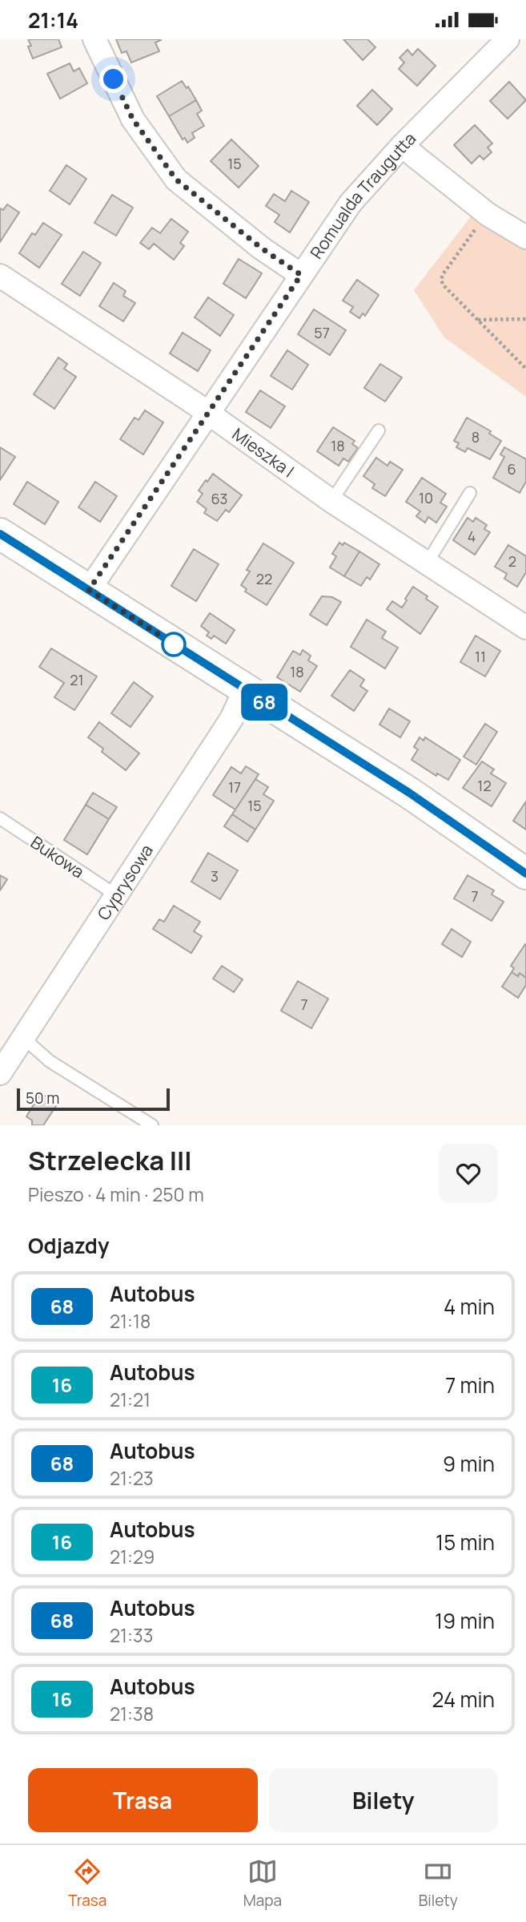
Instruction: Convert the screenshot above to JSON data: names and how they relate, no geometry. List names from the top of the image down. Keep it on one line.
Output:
{"streets":{"street":["Romualda Traugutta","Mieszka I","Cyprysowa"],"lane":["Bukowa"]},"crossings":[["Romualda Traugutta","Mieszka I"],["Bukowa","Cyprysowa"]],"lines":["bus line 68"],"house_numbers":["15","57","8","18","6","10","63","4","2","22","11","18","21","12","17","15","3","7","7"],"scale_bar":"50 m","page":{"status":"21:14","on_map":"68","scale":"50 m","heading":[["Strzelecka III","Pieszo · 4 min · 250 m"],"Odjazdy"],"list":[{"mark":"68","name":"Autobus","note":"21:18","value":"4 min"},{"mark":"16","name":"Autobus","note":"21:21","value":"7 min"},{"mark":"68","name":"Autobus","note":"21:23","value":"9 min"},{"mark":"16","name":"Autobus","note":"21:29","value":"15 min"},{"mark":"68","name":"Autobus","note":"21:33","value":"19 min"},{"mark":"16","name":"Autobus","note":"21:38","value":"24 min"}],"buttons":["Trasa","Bilety"],"tabs":["Trasa","Mapa","Bilety"]}}
